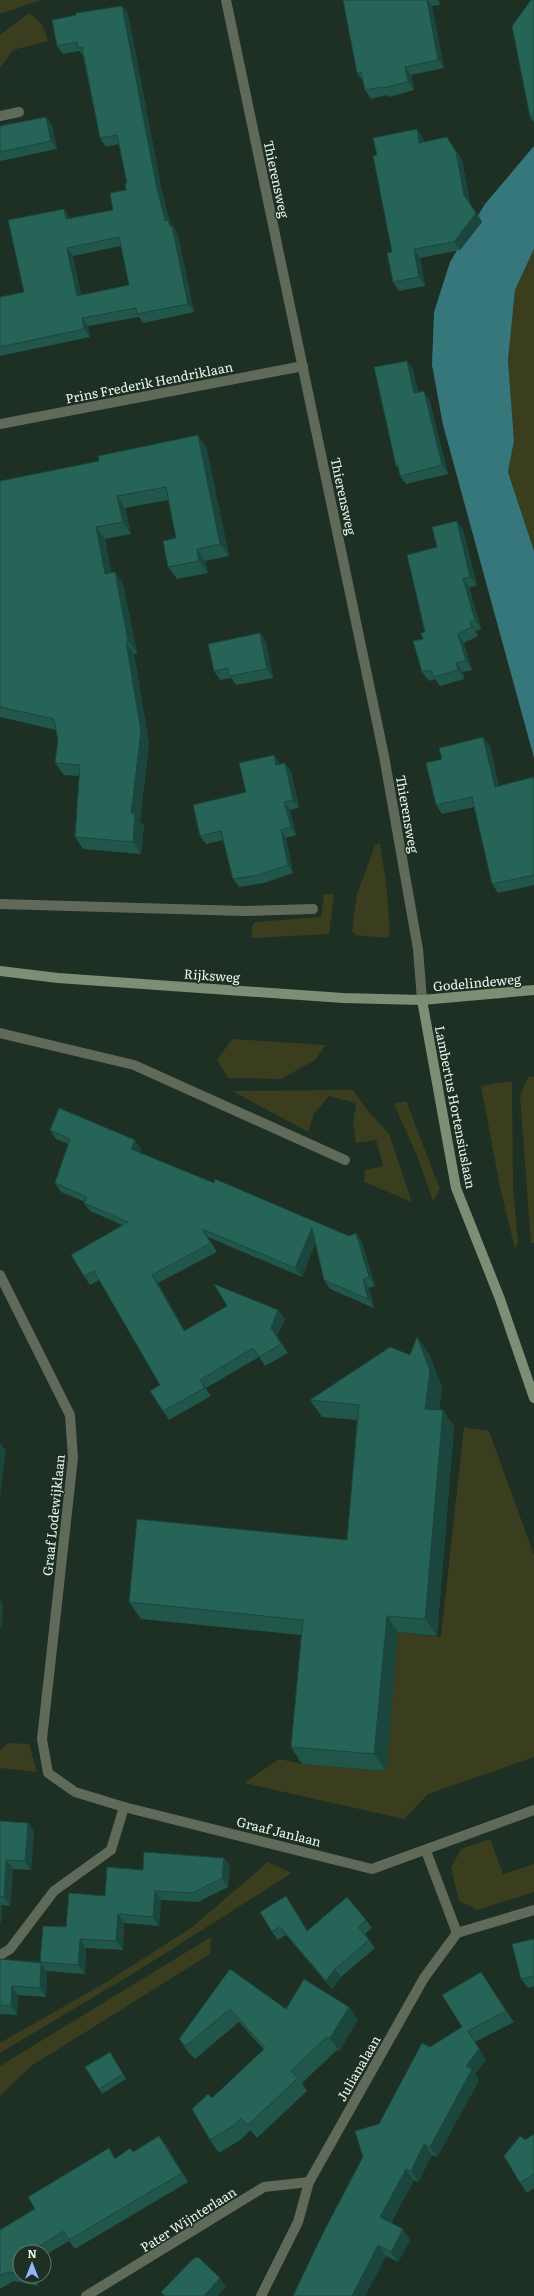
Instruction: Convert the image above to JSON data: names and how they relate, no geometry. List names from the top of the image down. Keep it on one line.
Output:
{"streets":{"main road":["Rijksweg","Godelindeweg","Lambertus Hortensiuslaan"],"street":["Thierensweg","Prins Frederik Hendriklaan","Graaf Lodewijklaan","Graaf Janlaan","Julianalaan","Pater Wijnterlaan"]},"crossings":[["Thierensweg","Prins Frederik Hendriklaan"],["Thierensweg","Rijksweg"],["Thierensweg","Godelindeweg"],["Thierensweg","Lambertus Hortensiuslaan"],["Rijksweg","Godelindeweg"],["Rijksweg","Lambertus Hortensiuslaan"],["Godelindeweg","Lambertus Hortensiuslaan"],["Graaf Lodewijklaan","Graaf Janlaan"],["Julianalaan","Pater Wijnterlaan"]],"north":"top"}
